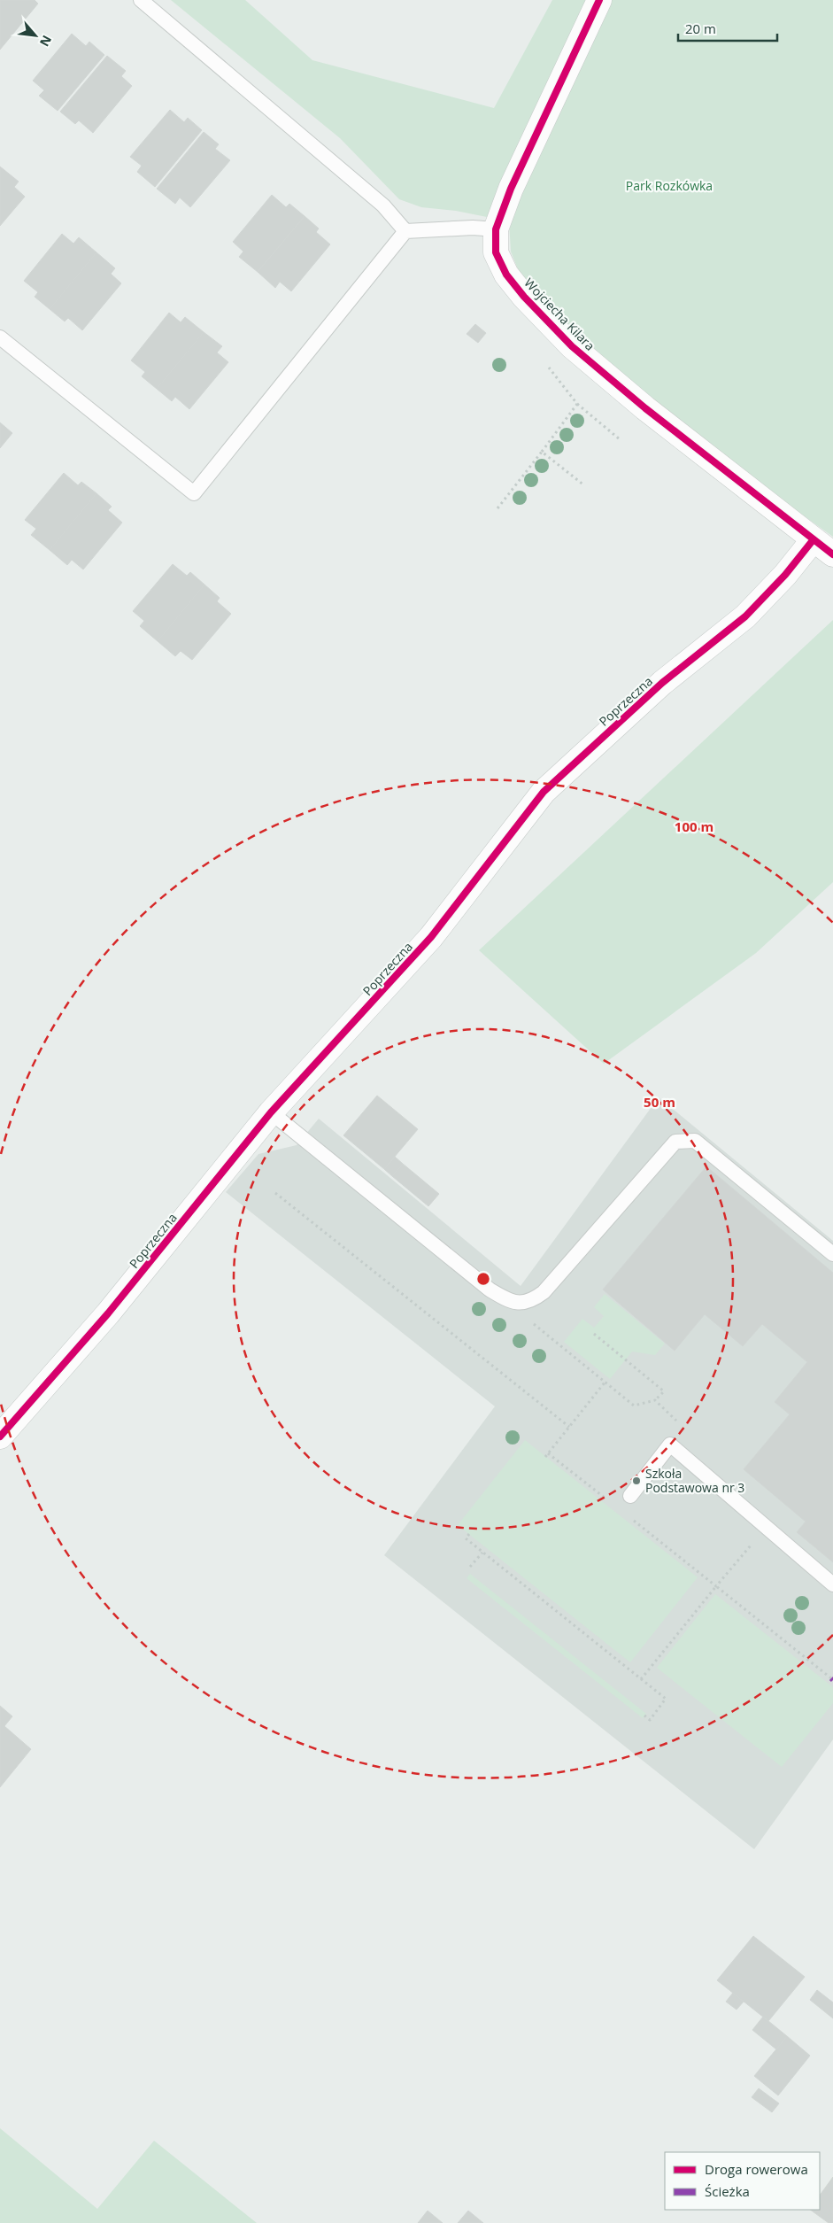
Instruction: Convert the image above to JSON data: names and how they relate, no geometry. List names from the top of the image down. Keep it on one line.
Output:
{"streets":{"street":["Wojciecha Kilara","Poprzeczna"]},"crossings":[["Wojciecha Kilara","Poprzeczna"]],"parks":["Park Rozkówka"],"places":["Szkoła Podstawowa nr 3"],"legend":["Droga rowerowa","Ścieżka"],"scale_bar":"20 m","north":"bottom right","rings":["100 m","50 m"]}
